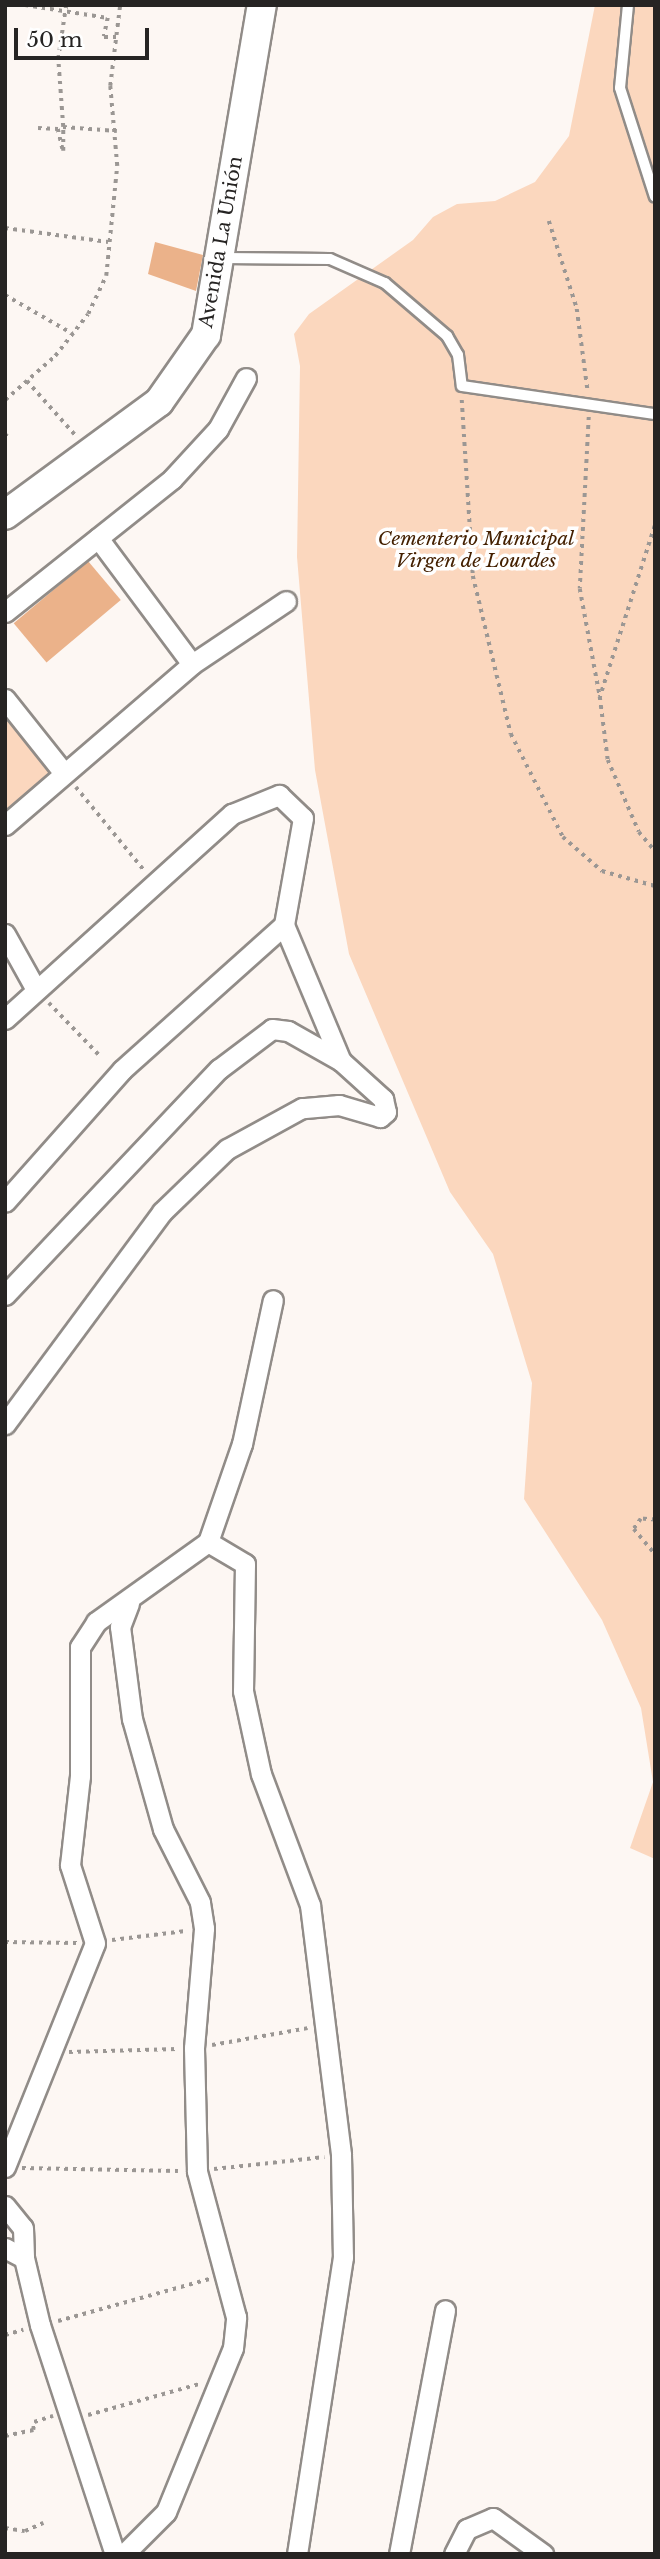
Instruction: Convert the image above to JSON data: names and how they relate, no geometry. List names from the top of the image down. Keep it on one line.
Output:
{"streets":{"main road":["Avenida La Unión"]},"parks":["Cementerio Municipal Virgen de Lourdes"],"scale_bar":"50 m"}
